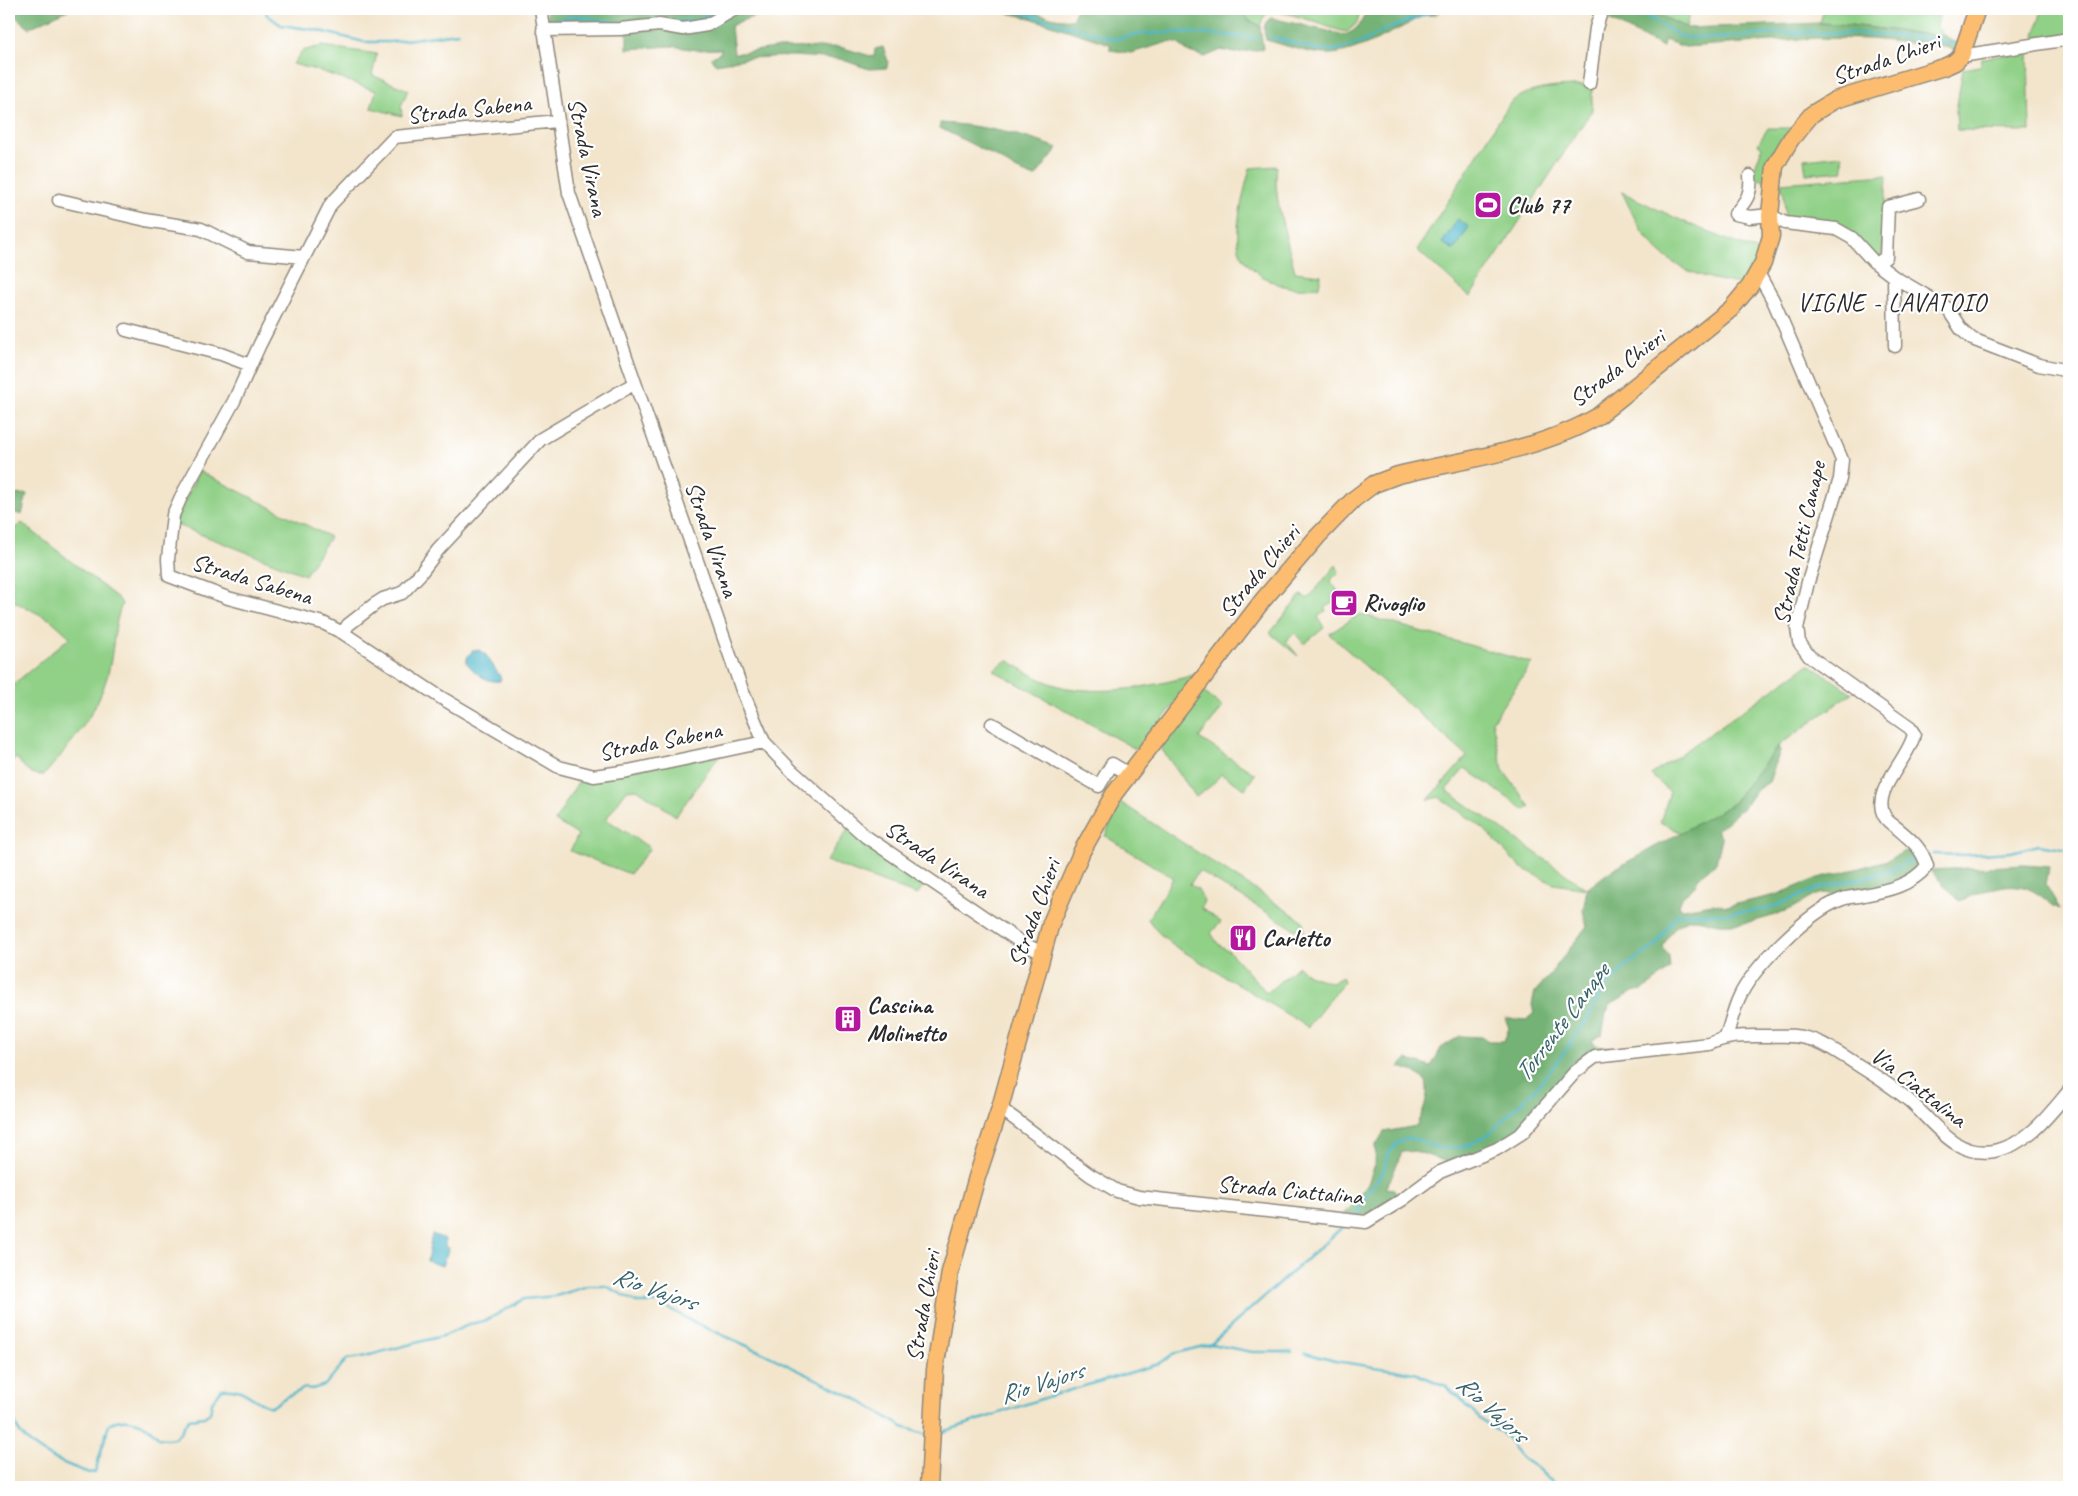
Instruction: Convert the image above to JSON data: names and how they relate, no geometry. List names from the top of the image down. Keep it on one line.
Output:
{"streets":{"main road":["Strada Chieri"],"street":["Strada Sabena","Strada Virana","Strada Tetti Canape","Via Ciattalina","Strada Ciattalina"]},"crossings":[["Strada Chieri","Strada Virana"],["Strada Chieri","Strada Tetti Canape"],["Strada Chieri","Strada Ciattalina"],["Strada Sabena","Strada Virana"],["Strada Tetti Canape","Via Ciattalina"],["Strada Tetti Canape","Strada Ciattalina"],["Via Ciattalina","Strada Ciattalina"]],"districts":["VIGNE - LAVATOIO"],"water":["Torrente Canape","Rio Vajors"],"places":{"sports":["Club 77"],"cafe":["Rivoglio"],"restaurant":["Carletto"],"building":["Cascina Molinetto"]}}
